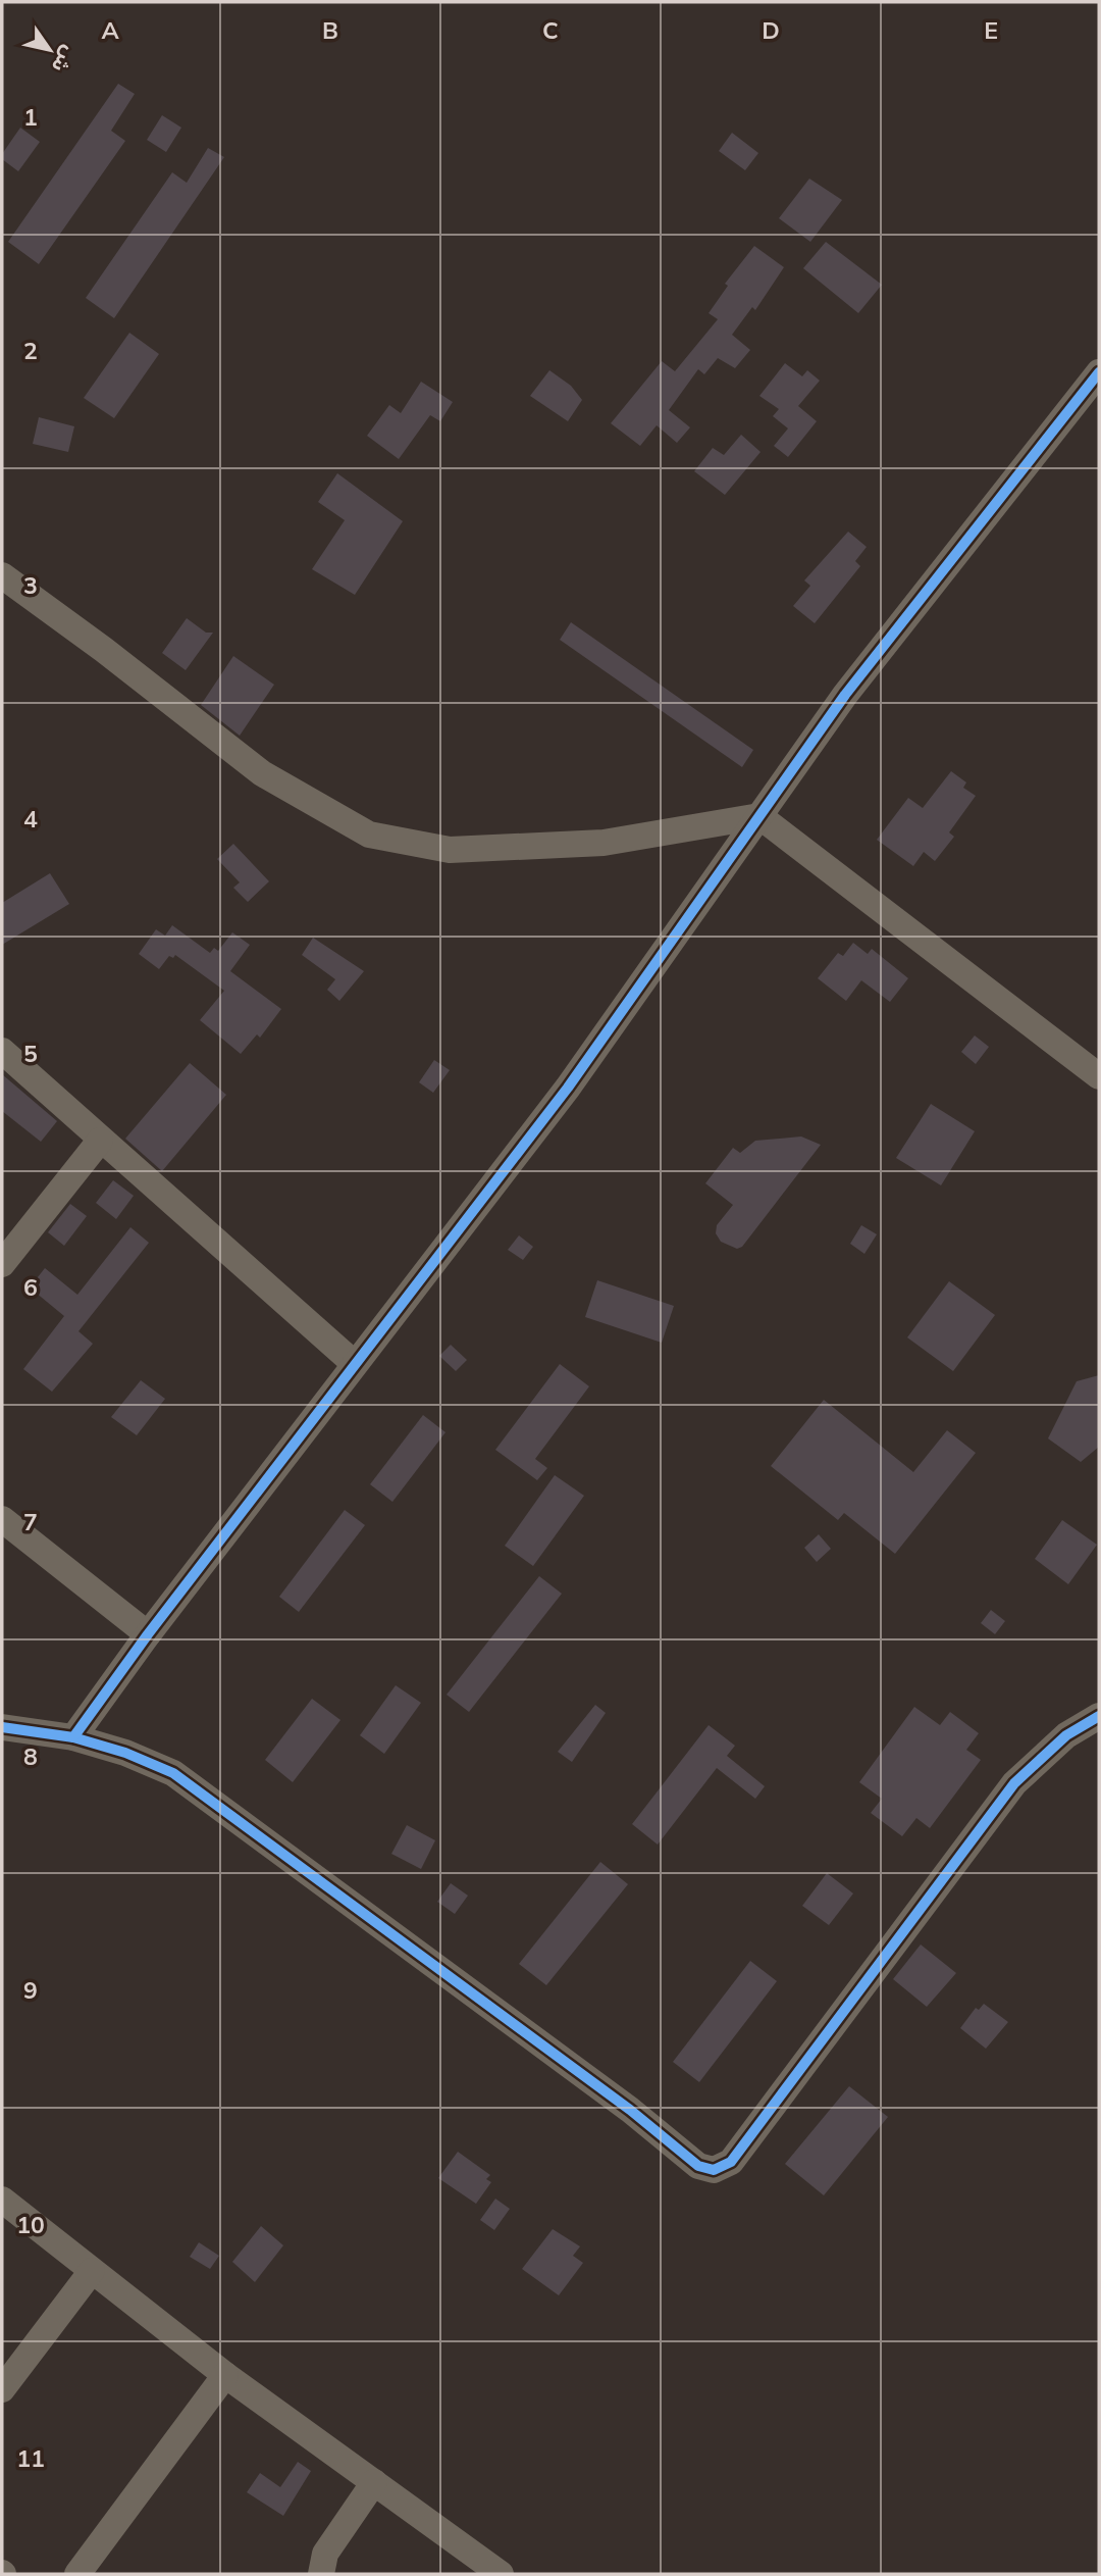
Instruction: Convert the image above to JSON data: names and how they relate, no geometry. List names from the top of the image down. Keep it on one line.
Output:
{"north":"bottom right","grid":{"columns":["A","B","C","D","E"],"rows":["1","2","3","4","5","6","7","8","9","10","11"]}}
